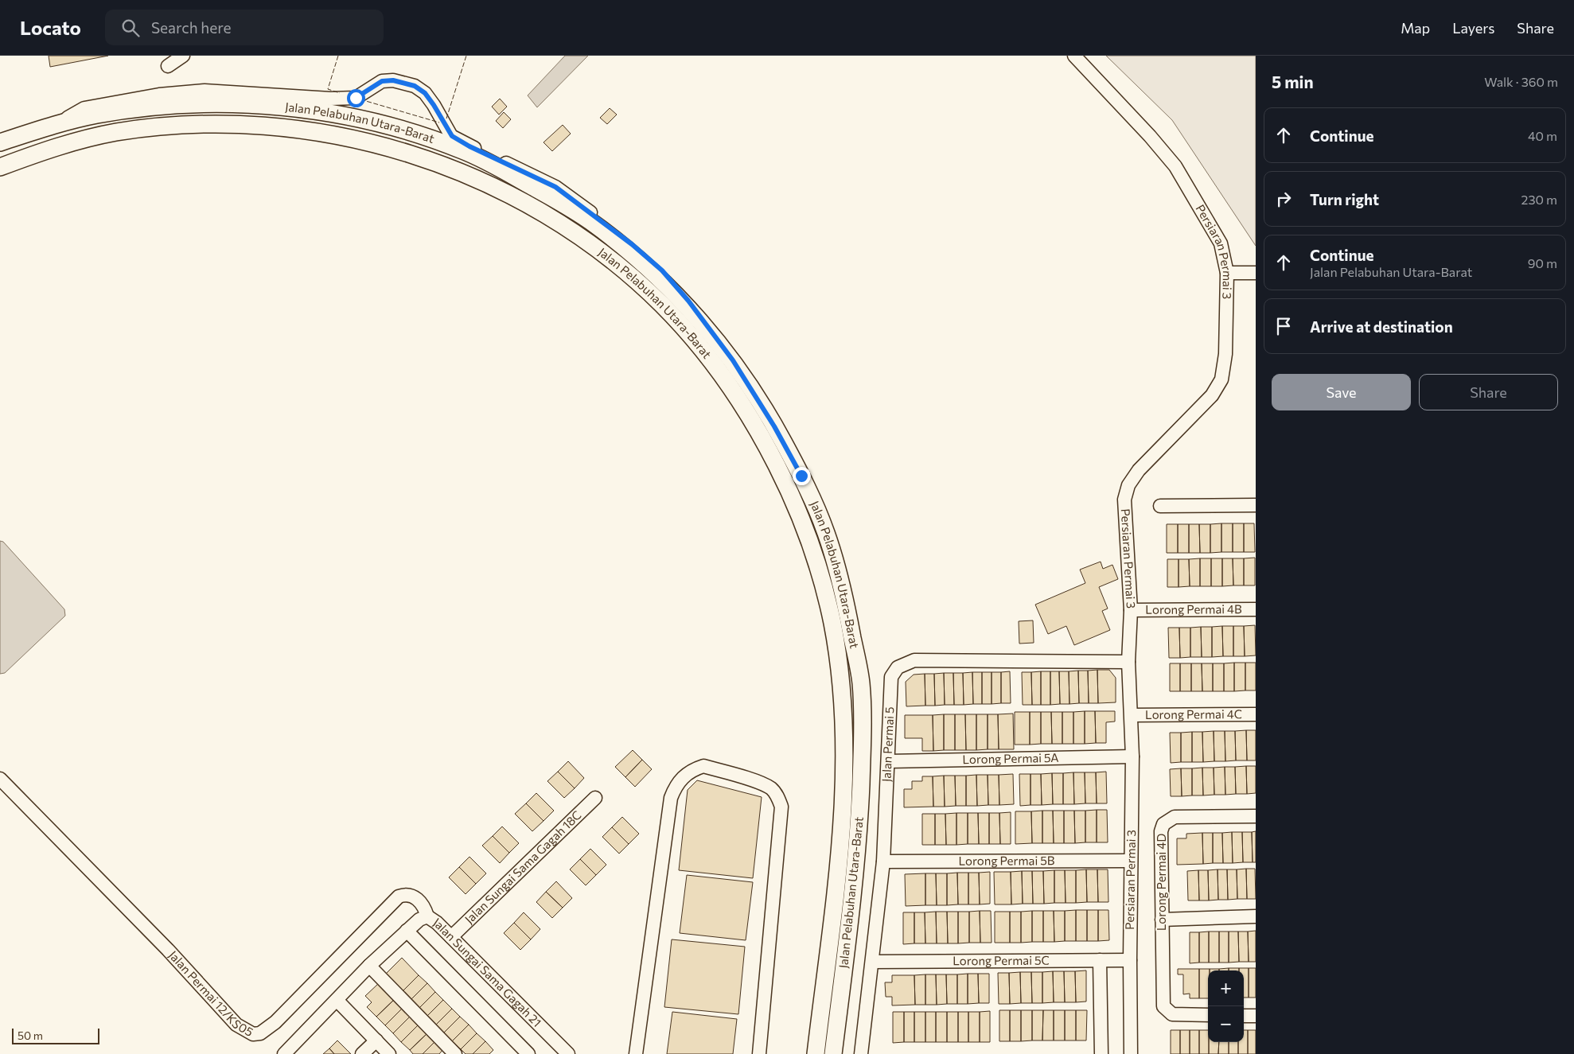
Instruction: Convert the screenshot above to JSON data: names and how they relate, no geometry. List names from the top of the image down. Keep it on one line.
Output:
{"streets":{"main road":["Jalan Pelabuhan Utara-Barat"],"street":["Persiaran Permai 3","Lorong Permai 4B","Lorong Permai 4C","Jalan Permai 5","Lorong Permai 5A","Lorong Permai 5B","Jalan Sungai Sama Gagah 18C","Lorong Permai 4D","Lorong Permai 5C","Jalan Sungai Sama Gagah 21","Jalan Permai 12/KS05"]},"crossings":[["Persiaran Permai 3","Lorong Permai 4B"],["Persiaran Permai 3","Lorong Permai 4C"],["Persiaran Permai 3","Jalan Permai 5"],["Persiaran Permai 3","Lorong Permai 5A"],["Persiaran Permai 3","Lorong Permai 5B"],["Persiaran Permai 3","Lorong Permai 5C"],["Jalan Permai 5","Lorong Permai 5A"],["Jalan Permai 5","Lorong Permai 5B"],["Jalan Permai 5","Lorong Permai 5C"],["Jalan Sungai Sama Gagah 18C","Jalan Sungai Sama Gagah 21"],["Jalan Sungai Sama Gagah 21","Jalan Permai 12/KS05"]],"scale_bar":"50 m","page":{"header":"Locato","search":"Search here","nav":["Map","Layers","Share"],"heading":["5 min","Walk · 360 m"],"list":[["Continue","40 m"],["Turn right","230 m"],["Continue","Jalan Pelabuhan Utara-Barat","90 m"],"Arrive at destination"],"buttons":["Save","Share"],"map_buttons":["+","−"],"scale":"50 m"}}
